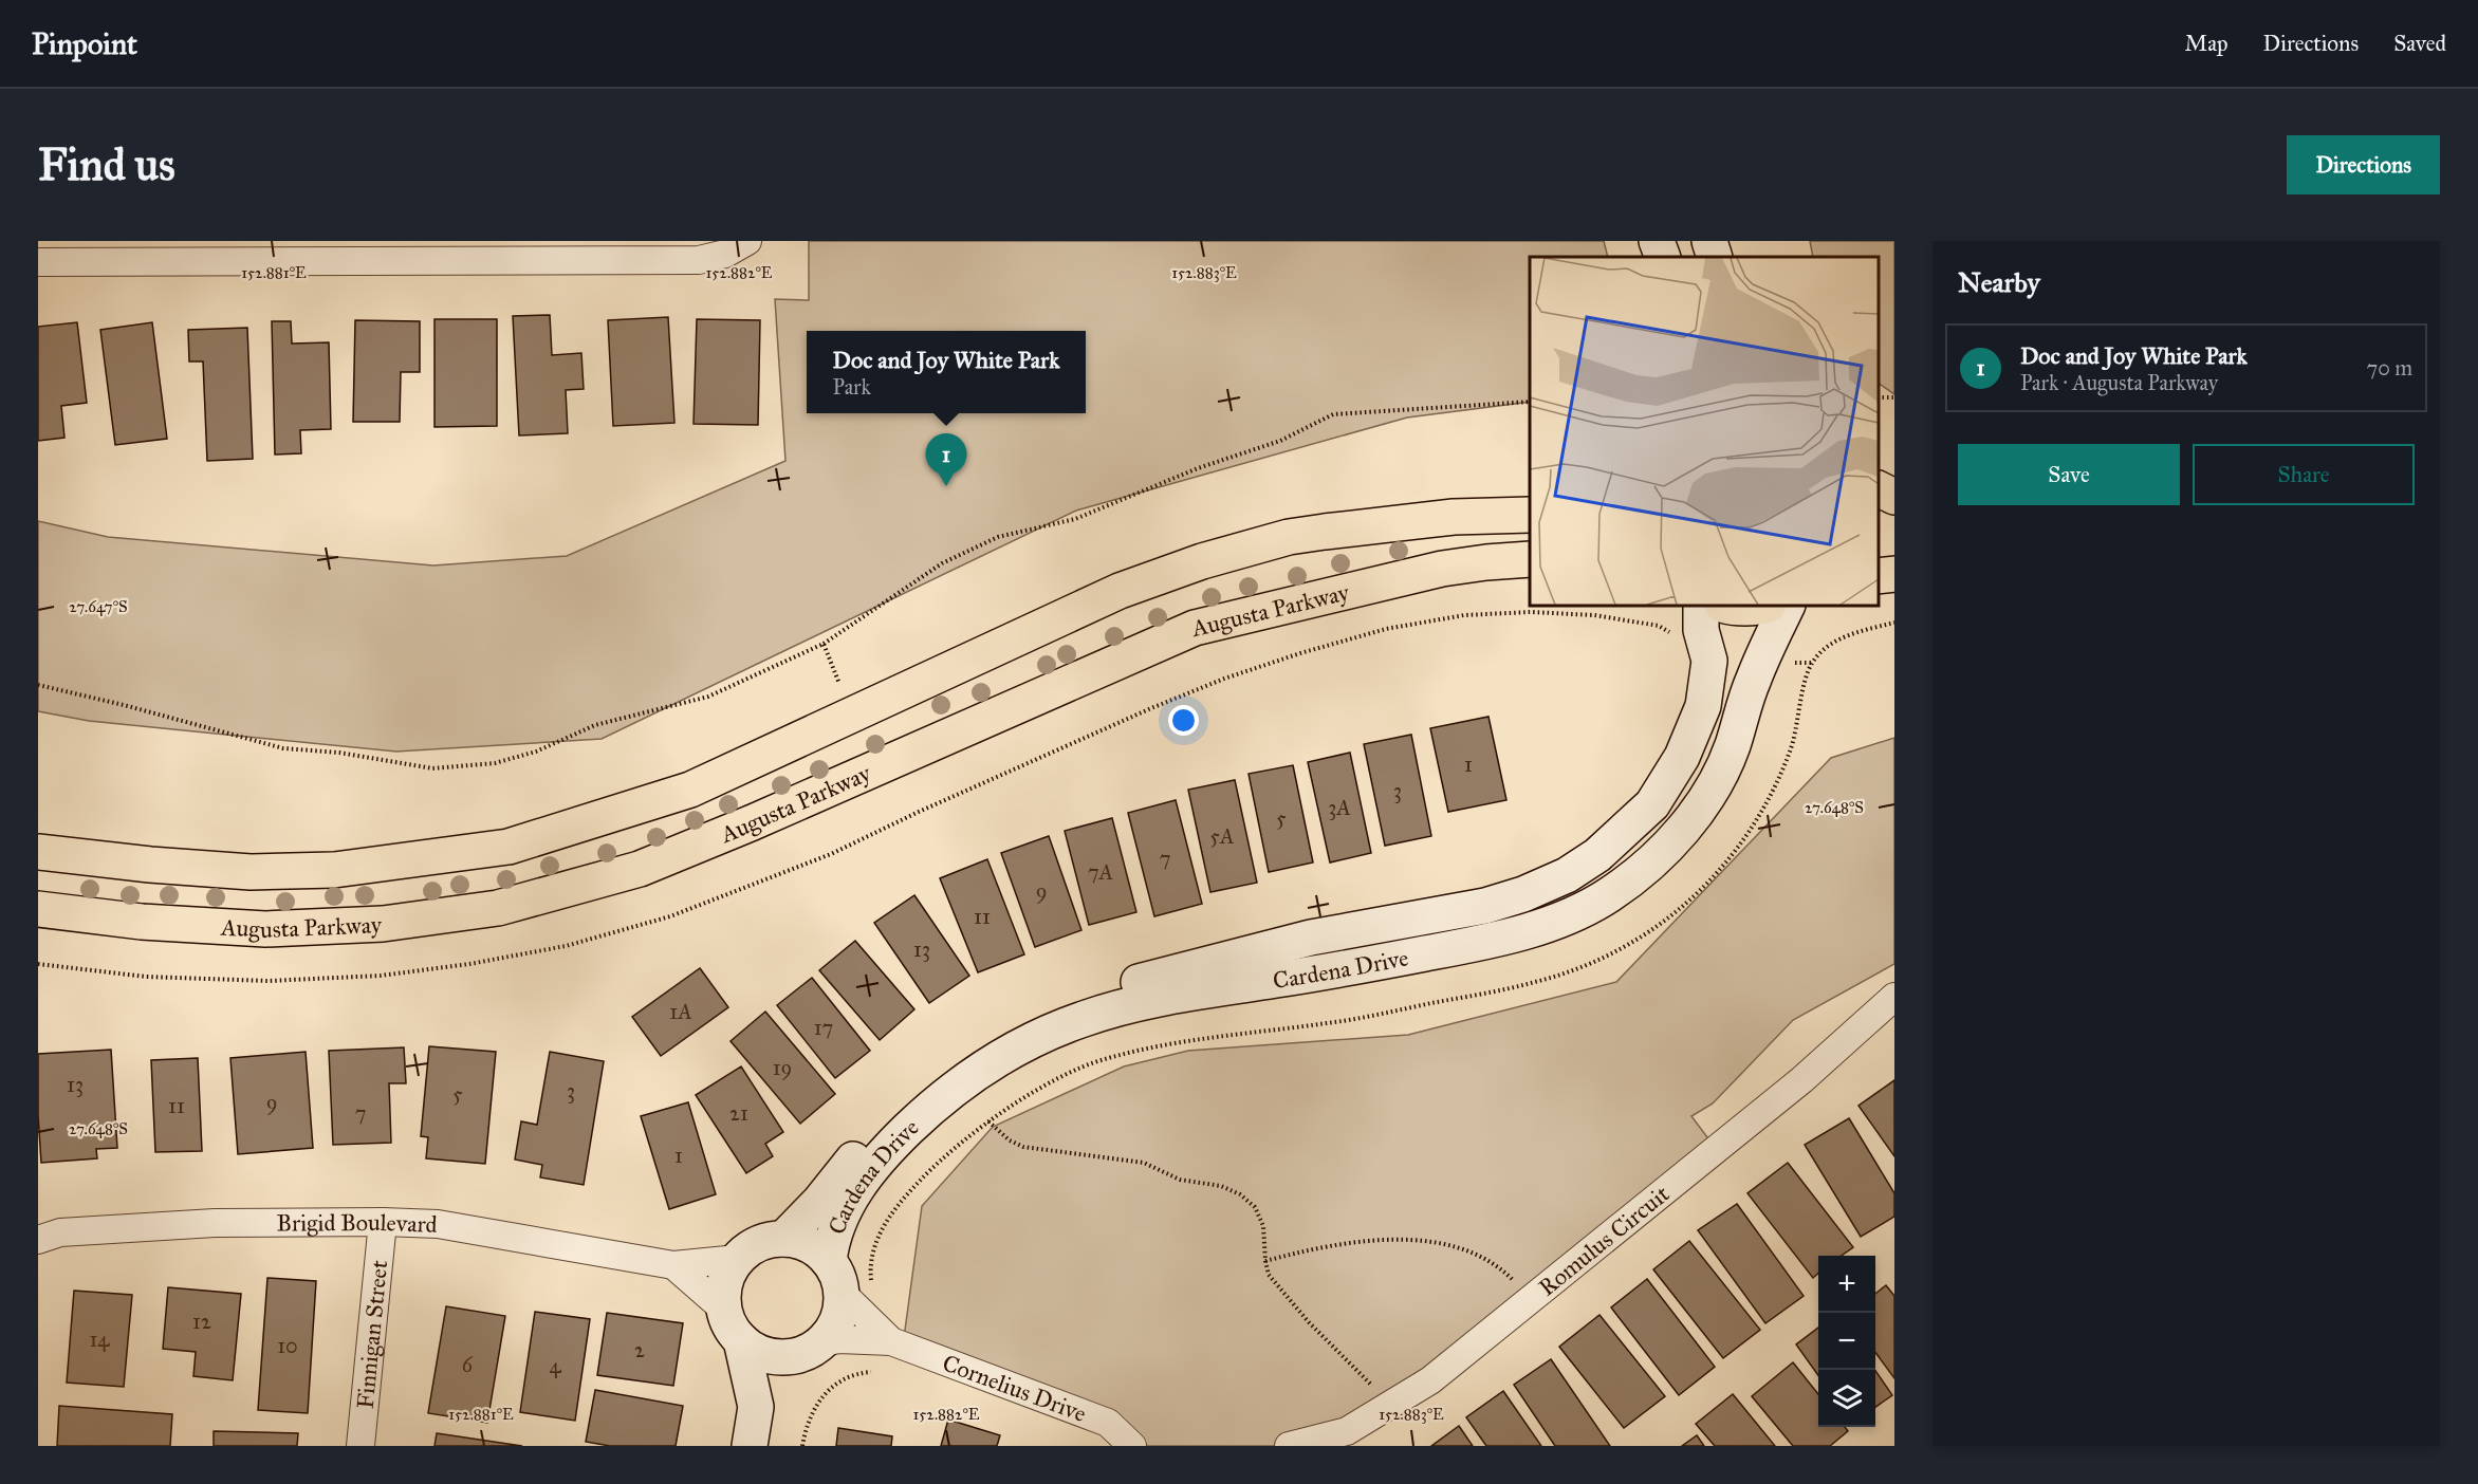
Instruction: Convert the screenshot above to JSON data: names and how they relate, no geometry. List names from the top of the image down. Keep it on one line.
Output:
{"streets":{"main road":["Augusta Parkway"],"street":["Cardena Drive","Brigid Boulevard","Romulus Circuit","Finnigan Street","Cornelius Drive"]},"crossings":[["Cardena Drive","Brigid Boulevard"],["Cardena Drive","Cornelius Drive"],["Brigid Boulevard","Finnigan Street"],["Brigid Boulevard","Cornelius Drive"]],"house_numbers":["1","3","3A","5","5A","7","7A","9","11","13","1A","17","19","13","3","5","9","11","7","21","1","12","14","10","2","6","4"],"page":{"header":"Pinpoint","nav":["Map","Directions","Saved"],"buttons":["Directions",["Save","Share"]],"title":"Find us","heading":"Nearby","list":[{"mark":"1","name":"Doc and Joy White Park","note":"Park · Augusta Parkway","value":"70 m"}],"popup":["Doc and Joy White Park","Park"],"pins":"1","map_buttons":["+","−"]},"coordinates":["152.881°E","152.882°E","152.883°E","27.647°S","27.648°S"]}
